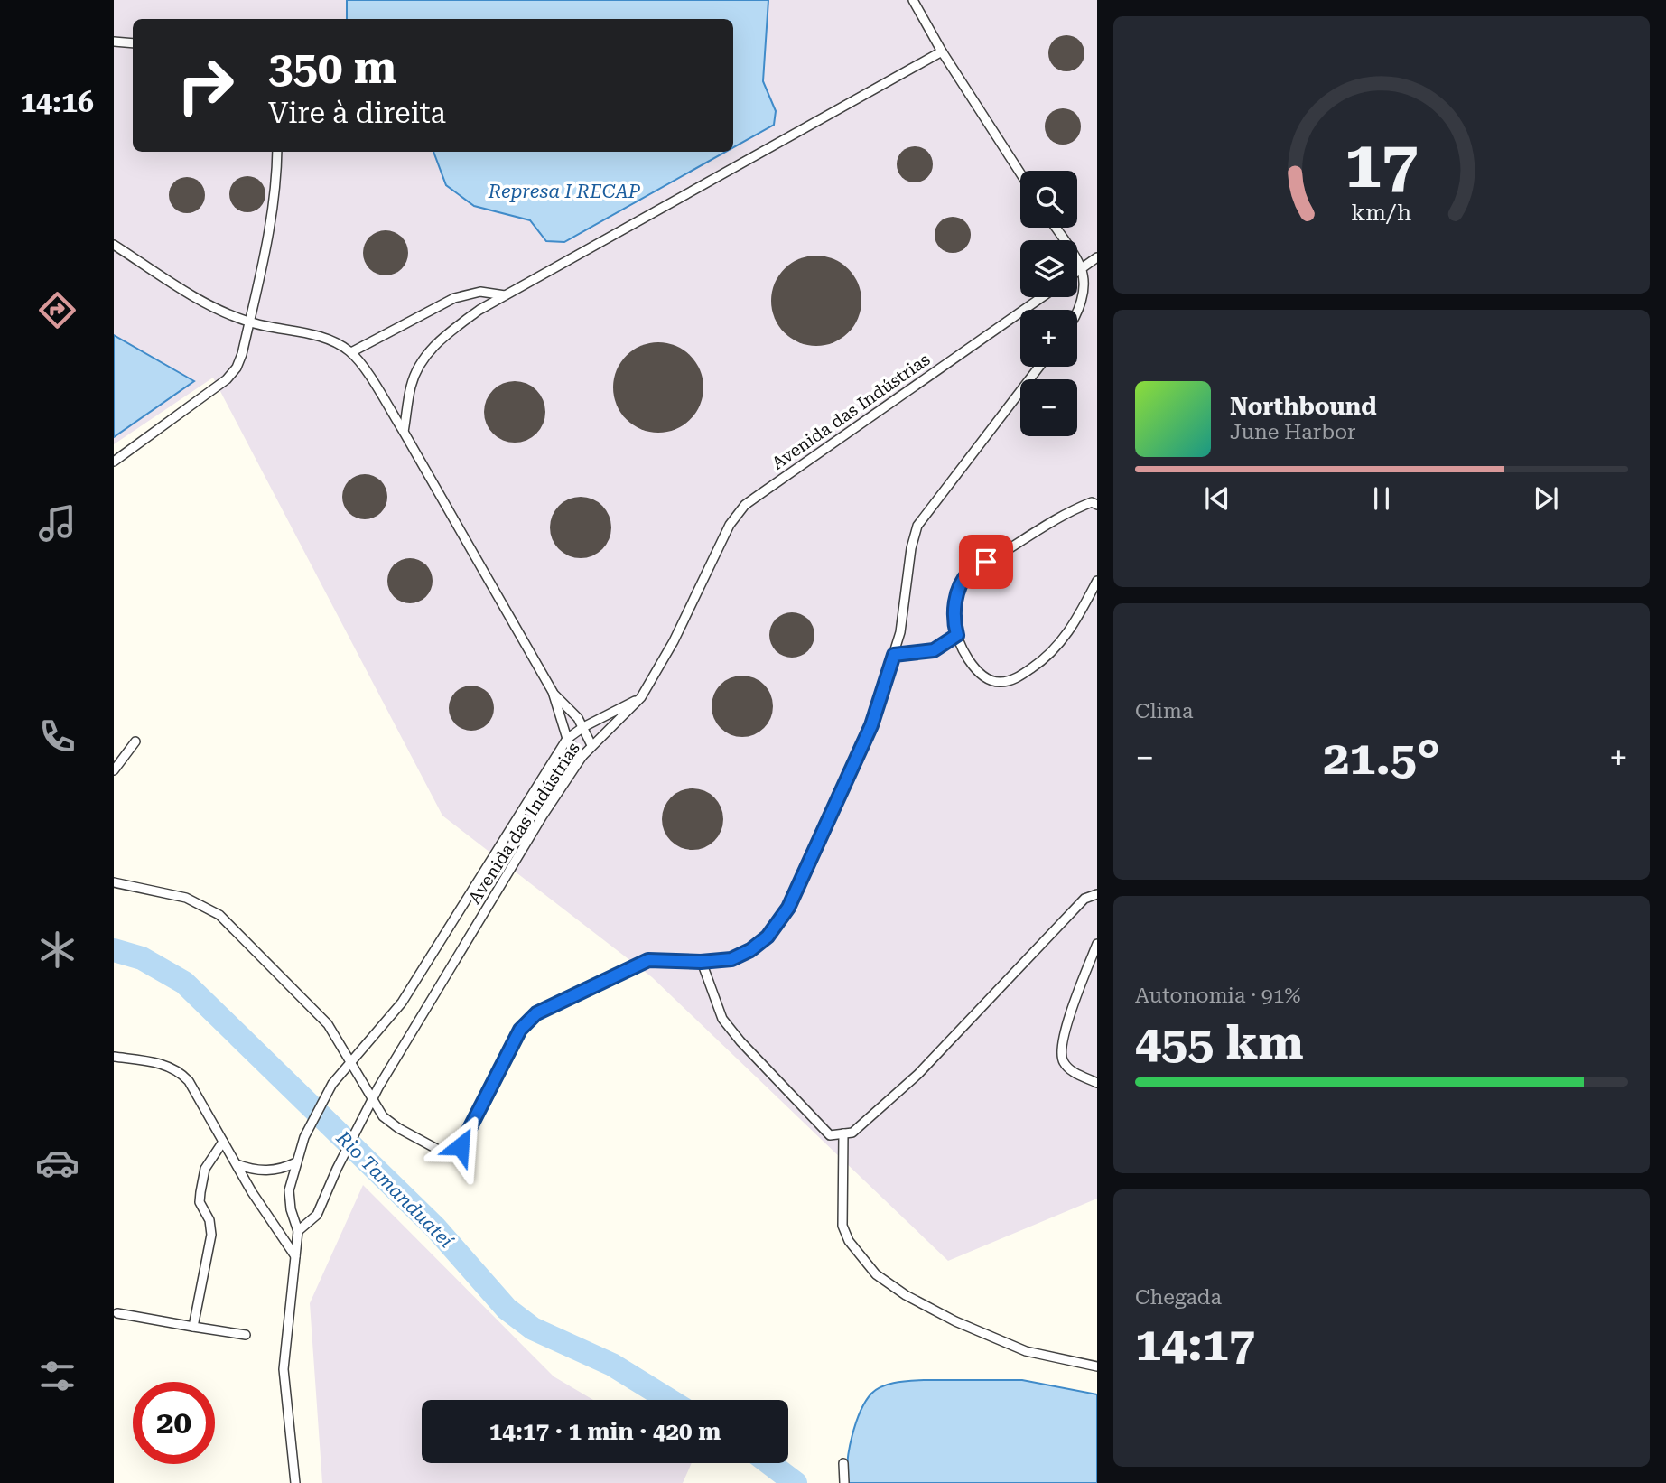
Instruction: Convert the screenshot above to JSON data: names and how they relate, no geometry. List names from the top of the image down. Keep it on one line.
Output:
{"streets":{"lane":["Avenida das Indústrias"]},"water":["Represa I RECAP","Rio Tamanduateí"],"page":{"tabs":"14:16","turn":["350 m","Vire à direita"],"map_buttons":["+","−"],"song":["Northbound","June Harbor"],"tile":["Clima",["Autonomia · 91%","455 km"],["Chegada","14:17"]],"heat":["−","21.5°","+"],"limit":"20","trip":"14:17 · 1 min · 420 m","gauge":["17","km/h"]}}
